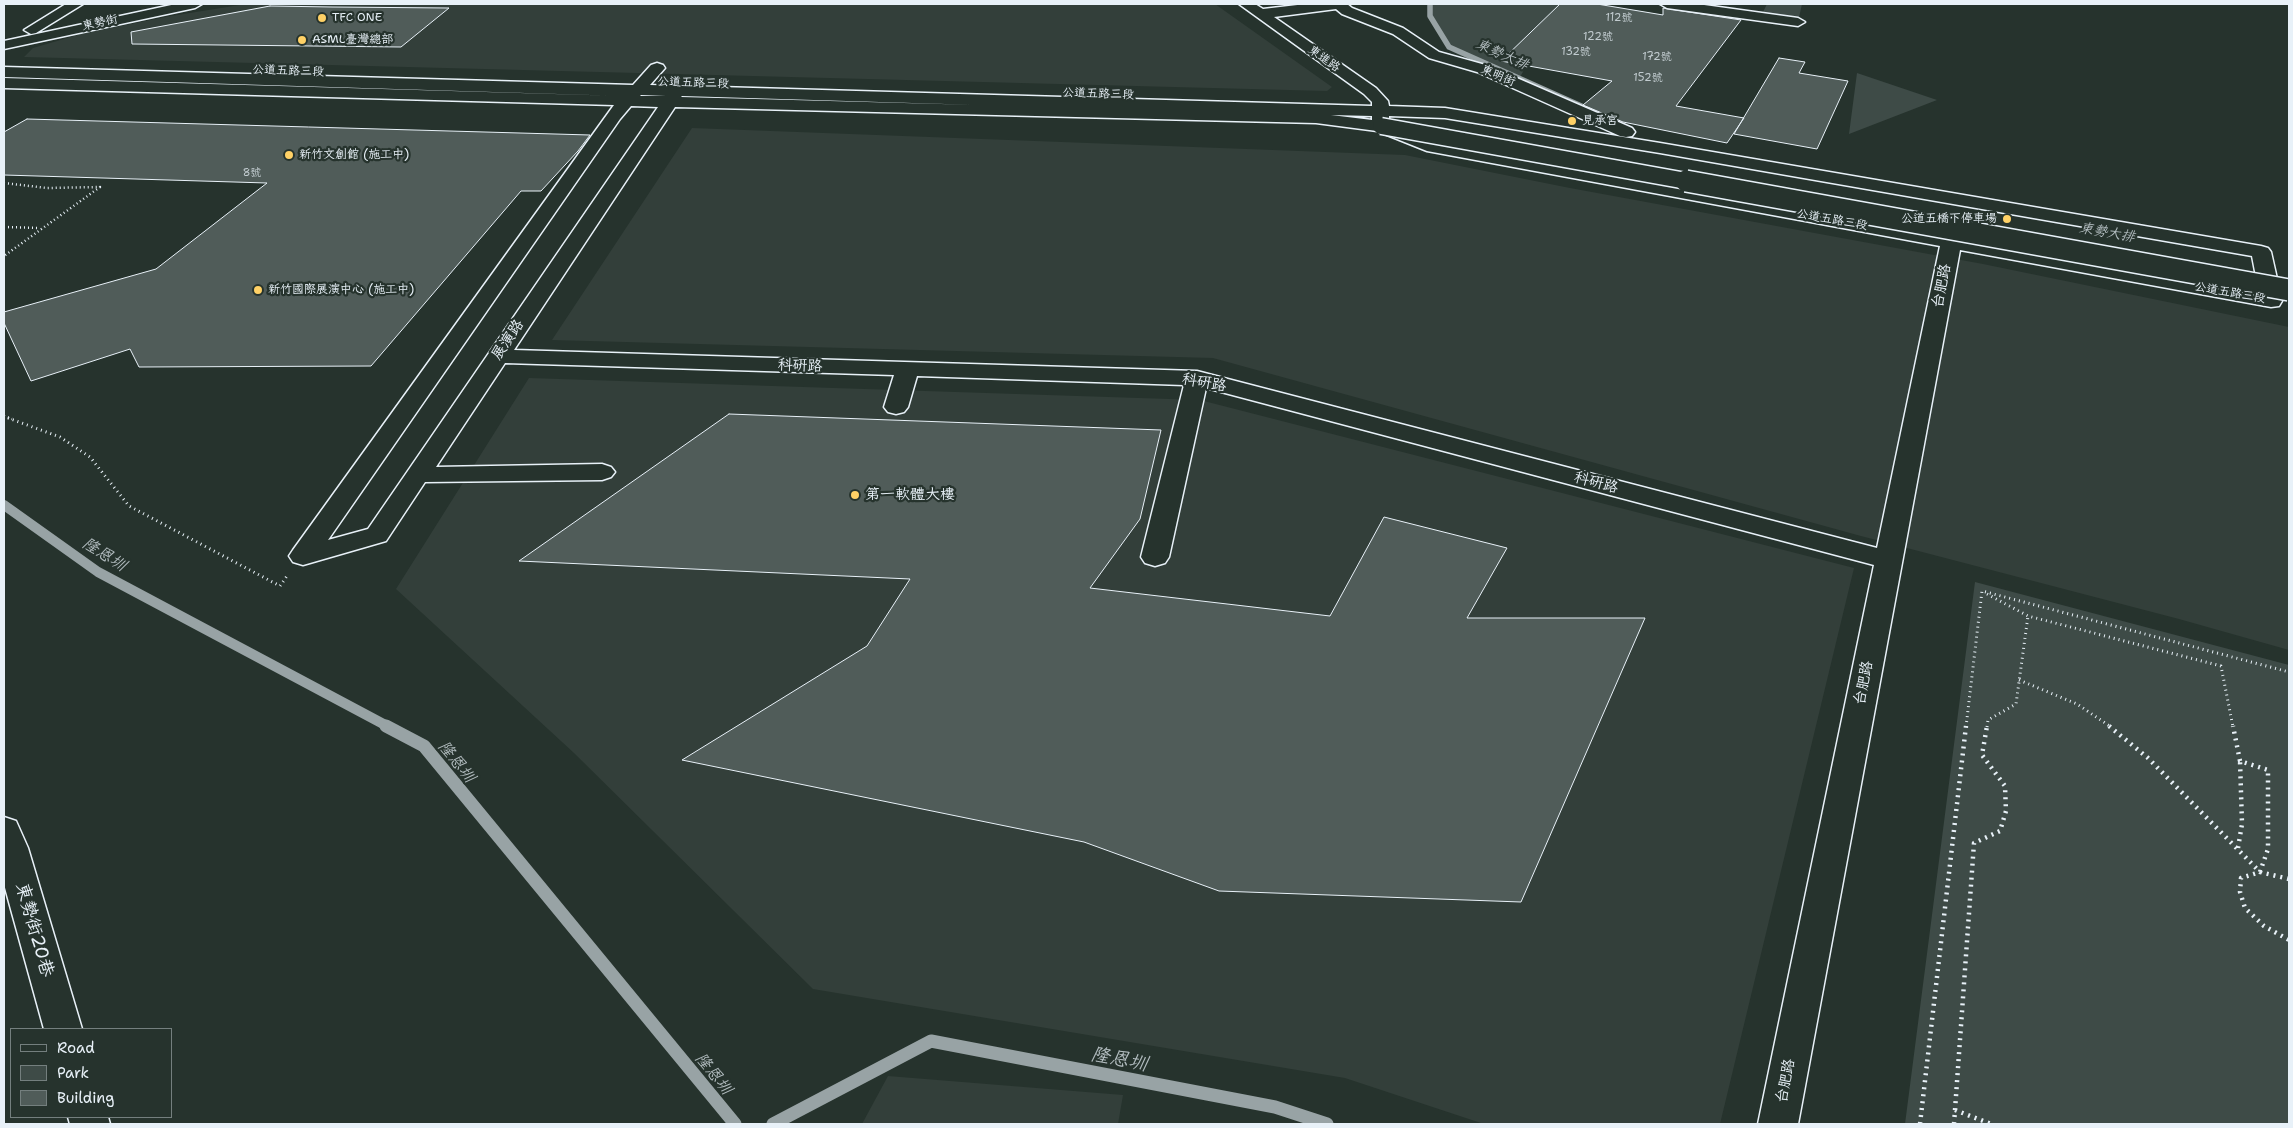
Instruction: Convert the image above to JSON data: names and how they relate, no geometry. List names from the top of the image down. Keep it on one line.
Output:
{"streets":{"street":["東勢街","東進路","公道五路三段","東明街","台肥路","展演路","科研路","東勢街20巷"]},"crossings":[["東進路","公道五路三段"],["公道五路三段","東明街"],["公道五路三段","台肥路"],["公道五路三段","展演路"],["台肥路","科研路"],["展演路","科研路"]],"water":["東勢大排","隆恩圳"],"places":["TFC ONE","ASML臺灣總部","見承宮","新竹文創館 (施工中)","公道五橋下停車場","新竹國際展演中心 (施工中)","第一軟體大樓"],"house_numbers":["112號","122號","132號","172號","152號","8號"],"legend":["Road","Park","Building"]}
